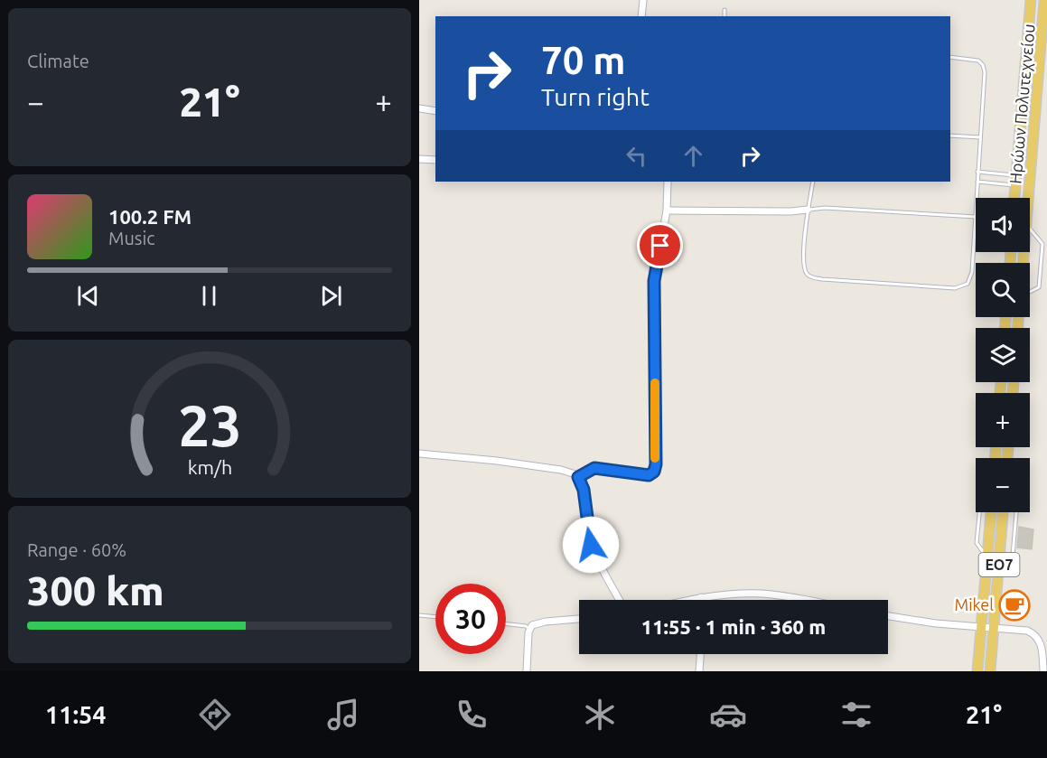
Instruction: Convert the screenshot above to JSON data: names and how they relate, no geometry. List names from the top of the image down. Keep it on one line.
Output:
{"streets":{"main road":["Ηρώων Πολυτεχνείου","ΕΟ7"]},"places":{"cafe":["Mikel"]},"page":{"tile":["Climate",["Range · 60%","300 km"]],"turn":["70 m","Turn right"],"heat":["−","21°","+"],"song":["100.2 FM","Music"],"map_buttons":["+","−"],"limit":"30","trip":"11:55 · 1 min · 360 m","tabs":["11:54","21°"],"gauge":["23","km/h"]}}
